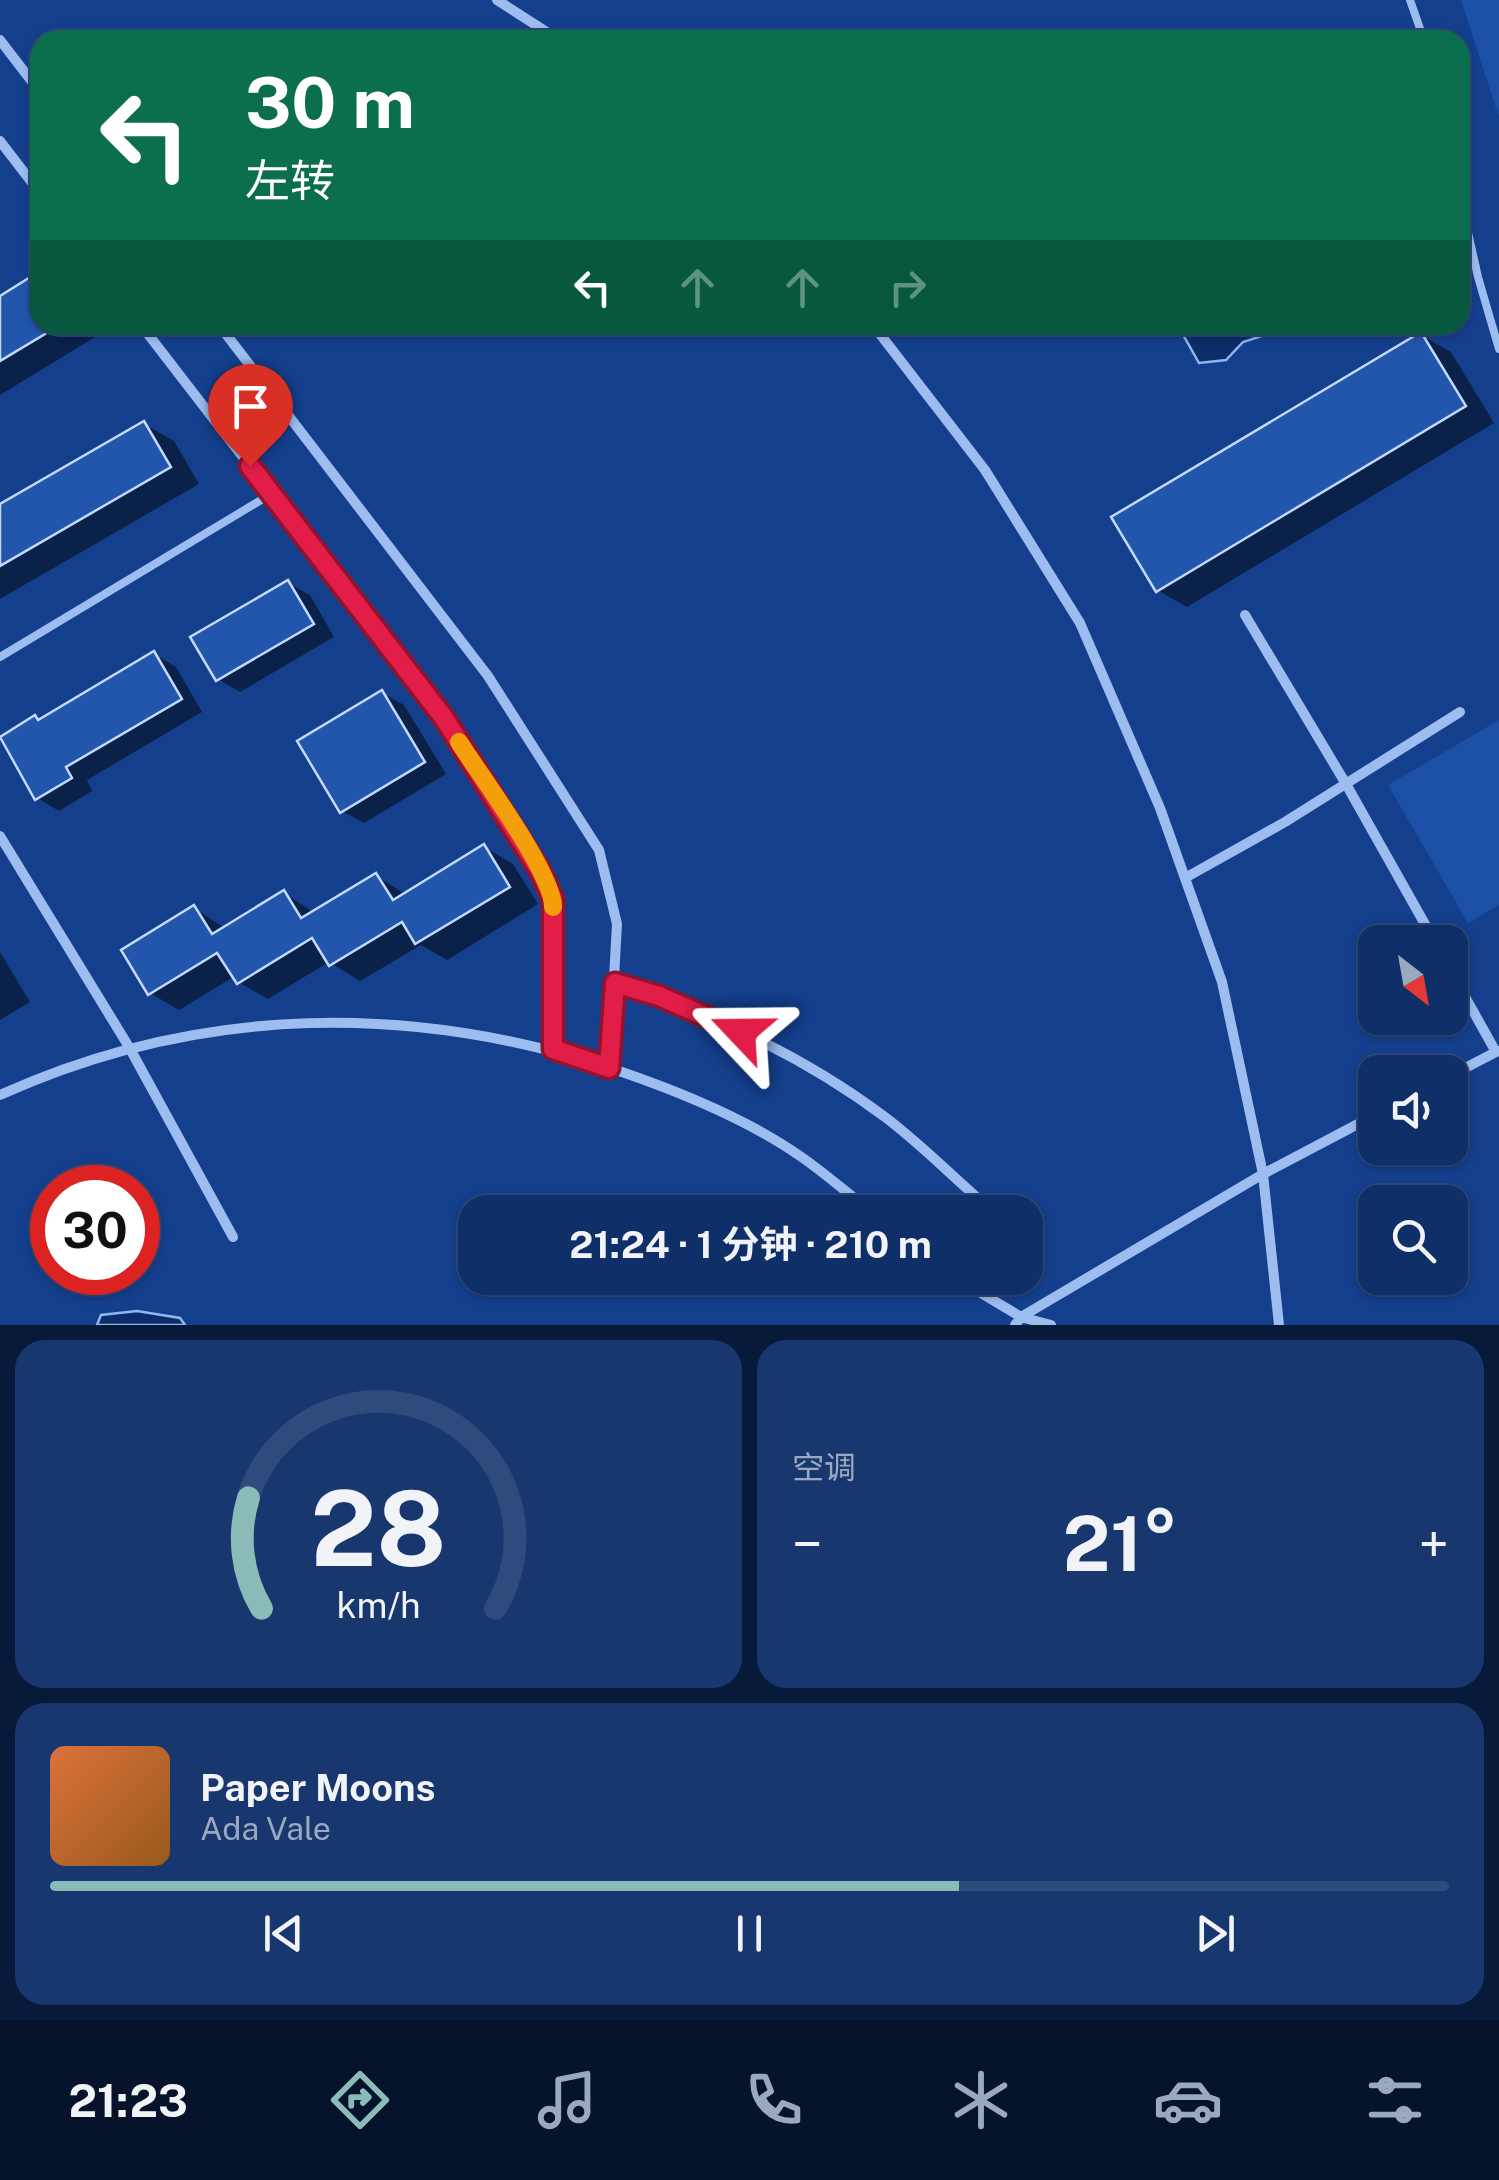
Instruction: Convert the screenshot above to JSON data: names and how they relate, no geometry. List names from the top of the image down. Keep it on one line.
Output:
{"north":"bottom right","page":{"turn":["30 m","左转"],"limit":"30","trip":"21:24 · 1 分钟 · 210 m","tile":"空调","heat":["−","21°","+"],"song":["Paper Moons","Ada Vale"],"tabs":"21:23","gauge":["28","km/h"]}}
